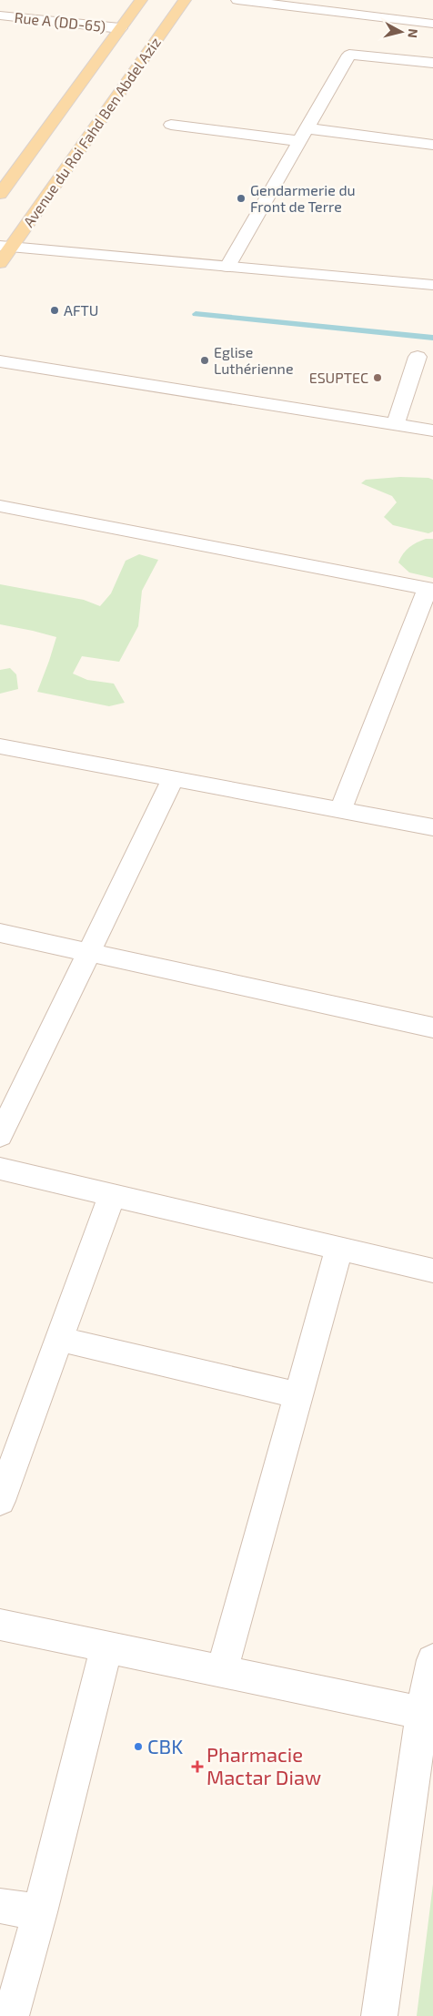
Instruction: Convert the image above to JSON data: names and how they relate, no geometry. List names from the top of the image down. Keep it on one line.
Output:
{"streets":{"main road":["Avenue du Roi Fahd Ben Abdel Aziz"],"street":["Rue A (DD-65)"]},"places":{"other":["Gendarmerie du Front de Terre","AFTU","Eglise Luthérienne","ESUPTEC","CBK"],"health":["Pharmacie Mactar Diaw"]},"north":"right"}
